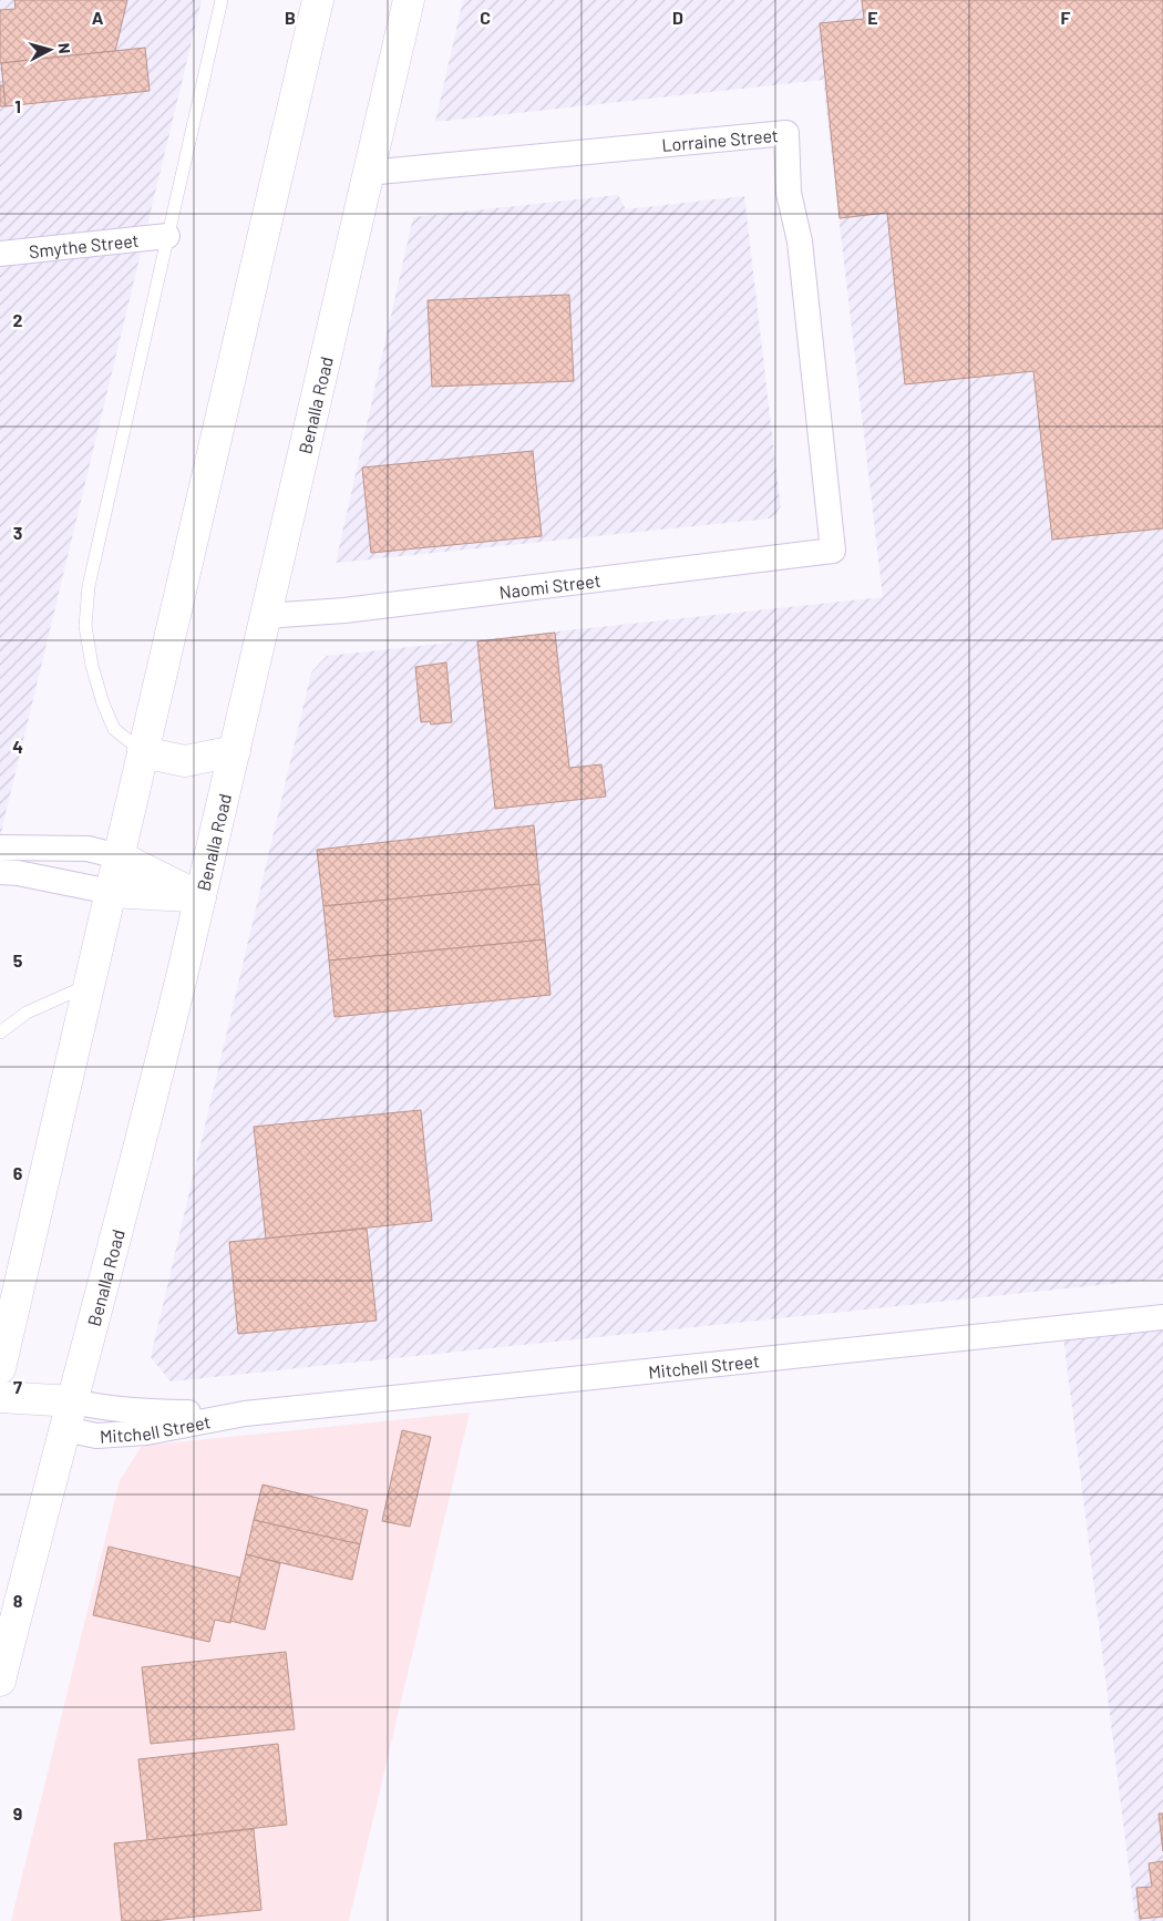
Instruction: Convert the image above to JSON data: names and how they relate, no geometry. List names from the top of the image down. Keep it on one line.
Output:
{"streets":{"highway":["Benalla Road"],"street":["Lorraine Street","Smythe Street","Naomi Street","Mitchell Street"]},"crossings":[["Lorraine Street","Benalla Road"],["Lorraine Street","Naomi Street"],["Benalla Road","Naomi Street"],["Benalla Road","Mitchell Street"]],"north":"right","grid":{"columns":["A","B","C","D","E","F"],"rows":["1","2","3","4","5","6","7","8","9"]}}
